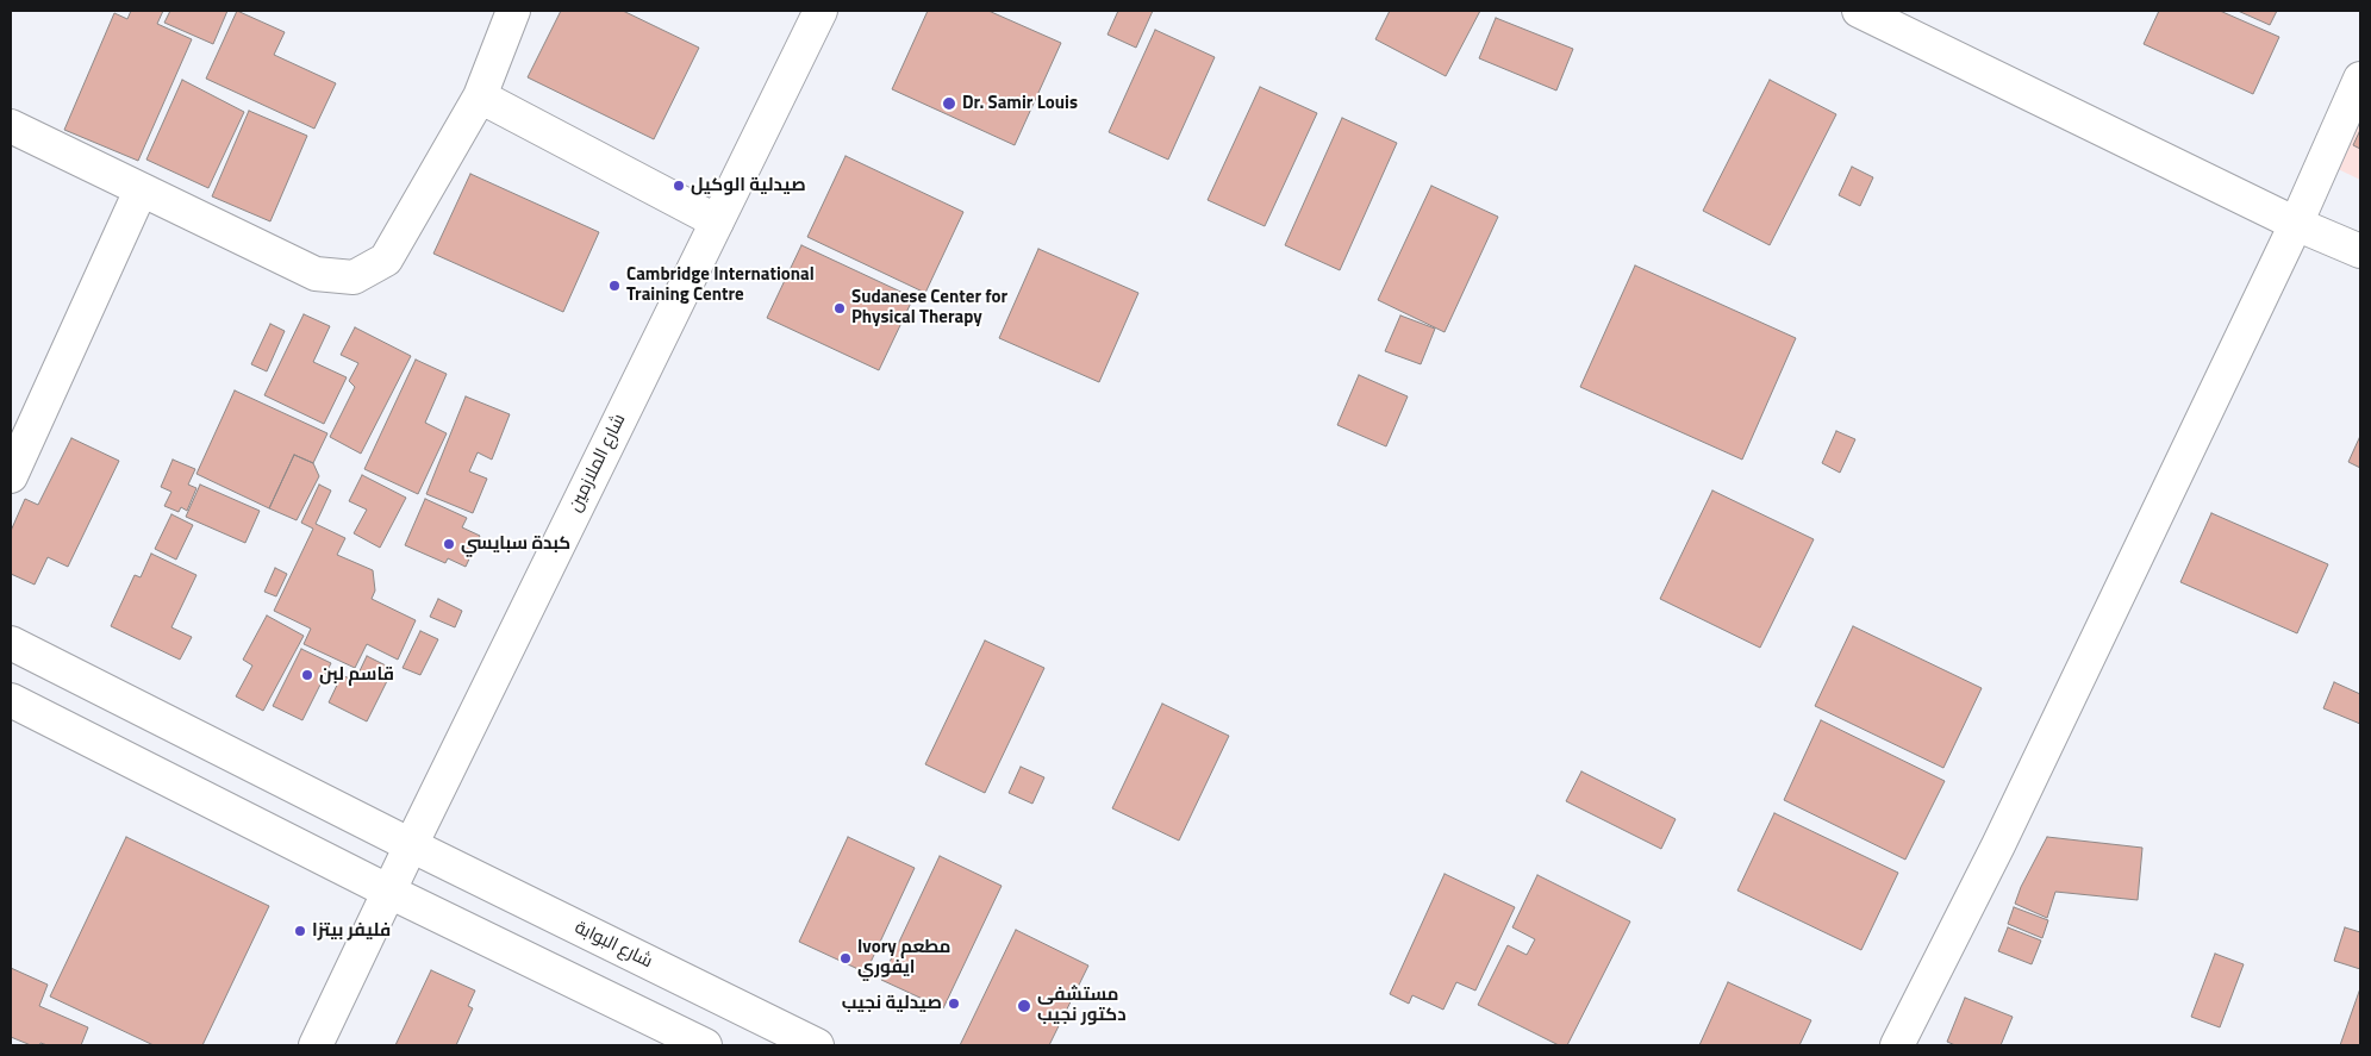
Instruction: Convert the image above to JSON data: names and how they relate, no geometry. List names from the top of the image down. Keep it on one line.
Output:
{"streets":{"street":["شارع الملازمين","شارع البوابة"]},"crossings":[["شارع الملازمين","شارع البوابة"]],"places":["Dr. Samir Louis","صيدلية الوكيل","Cambridge International Training Centre","Sudanese Center for Physical Therapy","كبدة سبايسي","قاسم لبن","فليفر بيتزا","Ivory مطعم ايفوري","صيدلية نجيب","مستشفى دكتور نجيب"]}
